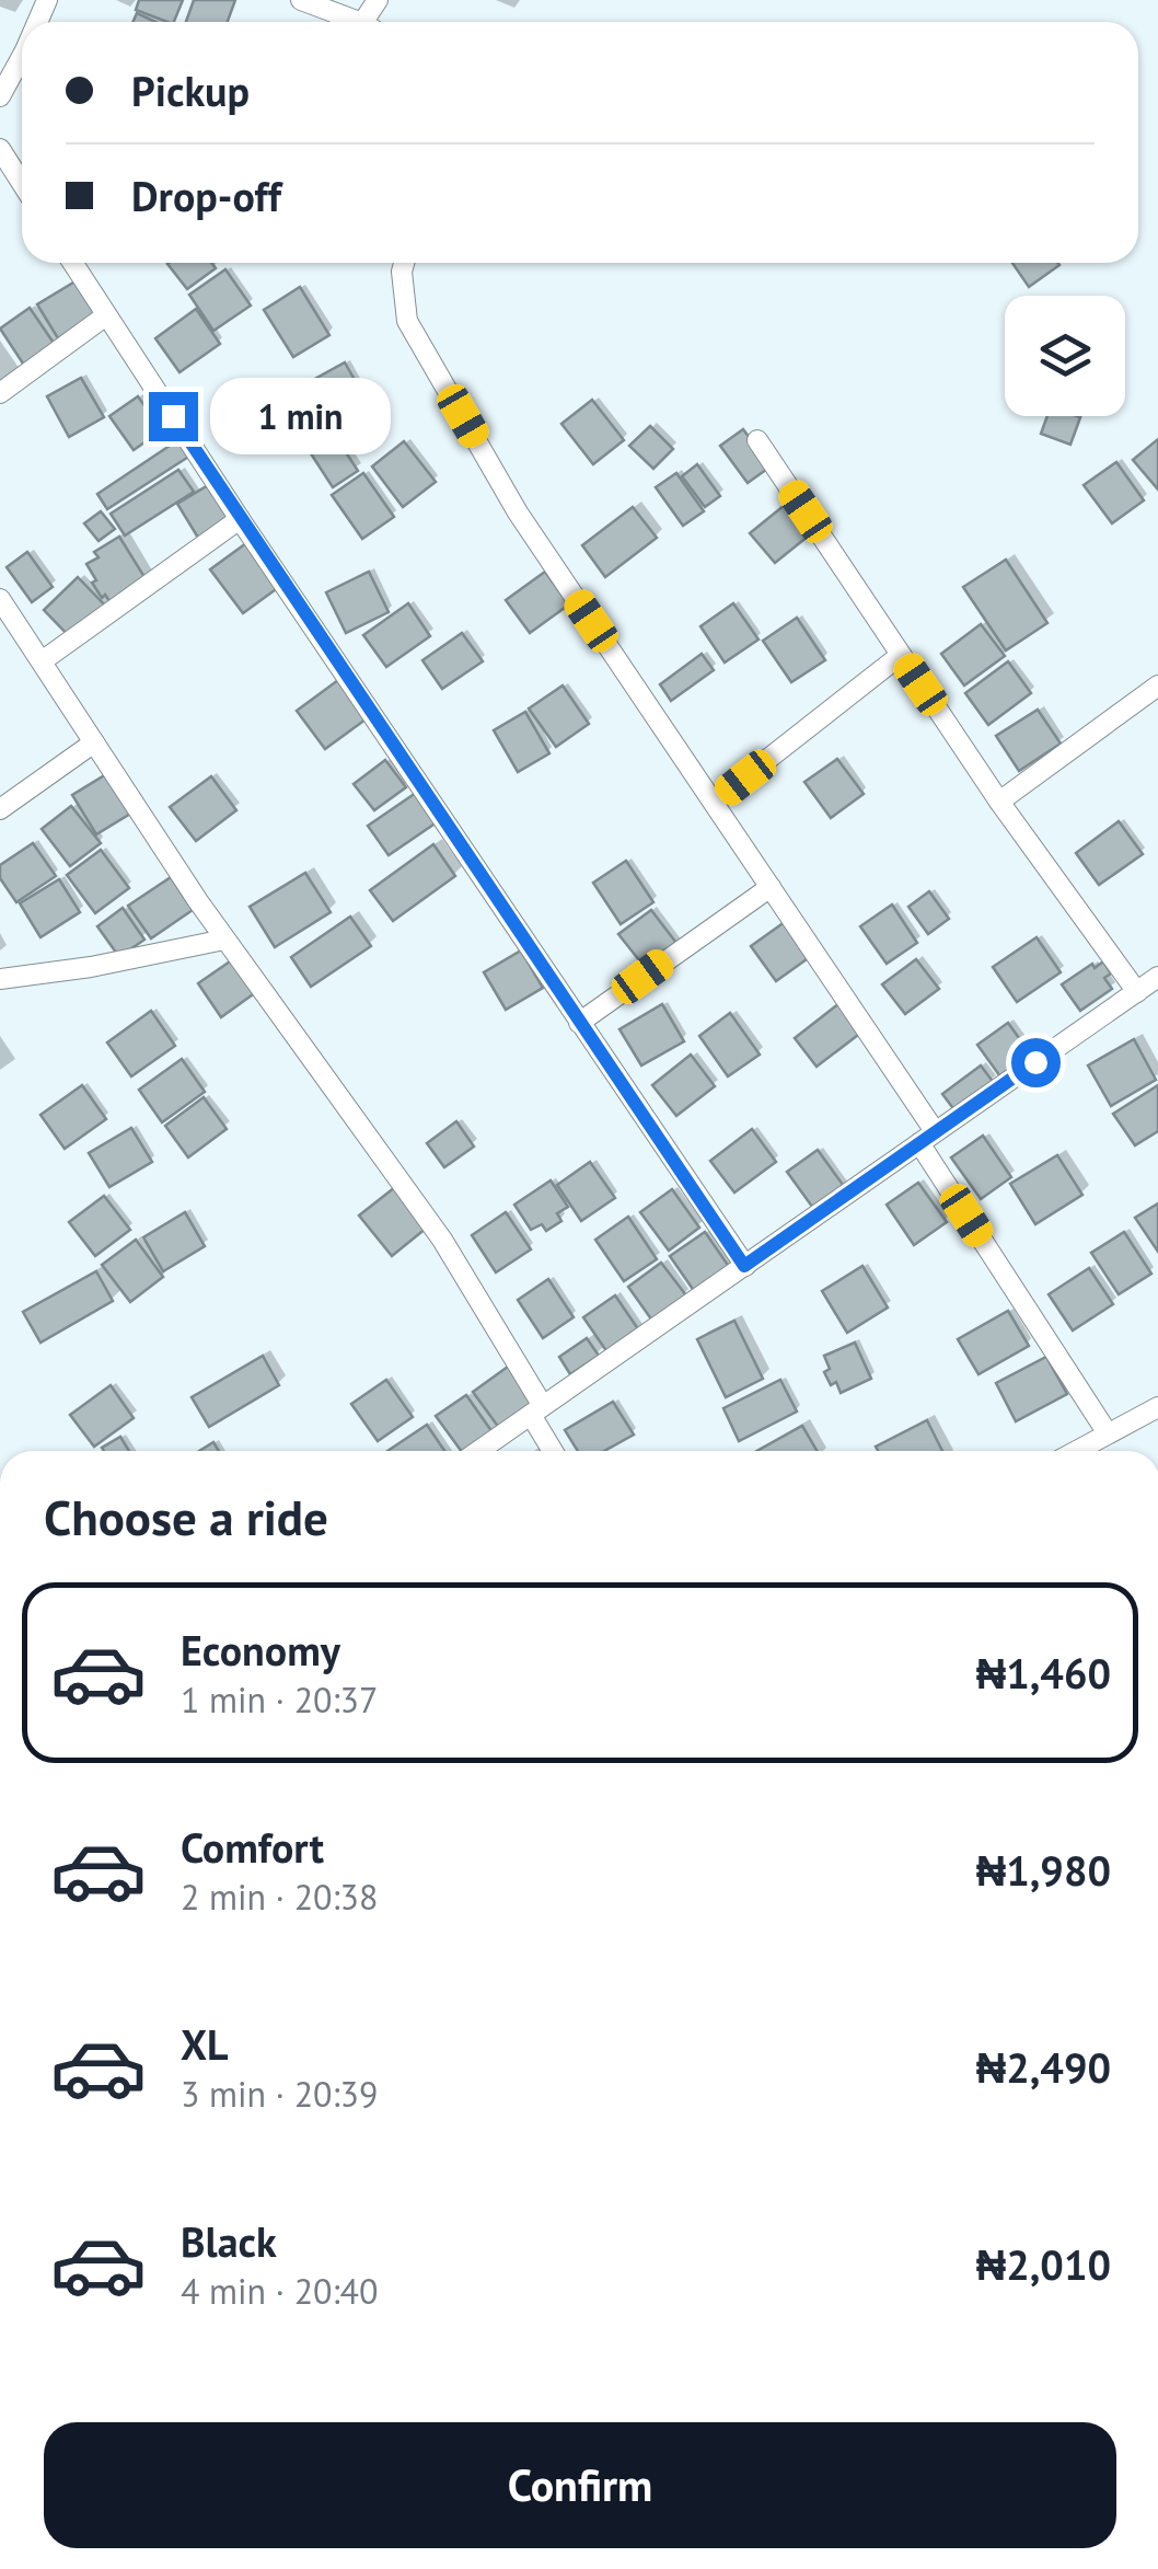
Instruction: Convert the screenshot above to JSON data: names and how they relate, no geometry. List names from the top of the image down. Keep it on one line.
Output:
{"page":{"banner":["Pickup","Drop-off"],"bubble":"1 min","heading":"Choose a ride","list":[{"name":"Economy","note":"1 min · 20:37","value":"₦1,460"},{"name":"Comfort","note":"2 min · 20:38","value":"₦1,980"},{"name":"XL","note":"3 min · 20:39","value":"₦2,490"},{"name":"Black","note":"4 min · 20:40","value":"₦2,010"}],"buttons":"Confirm"}}
